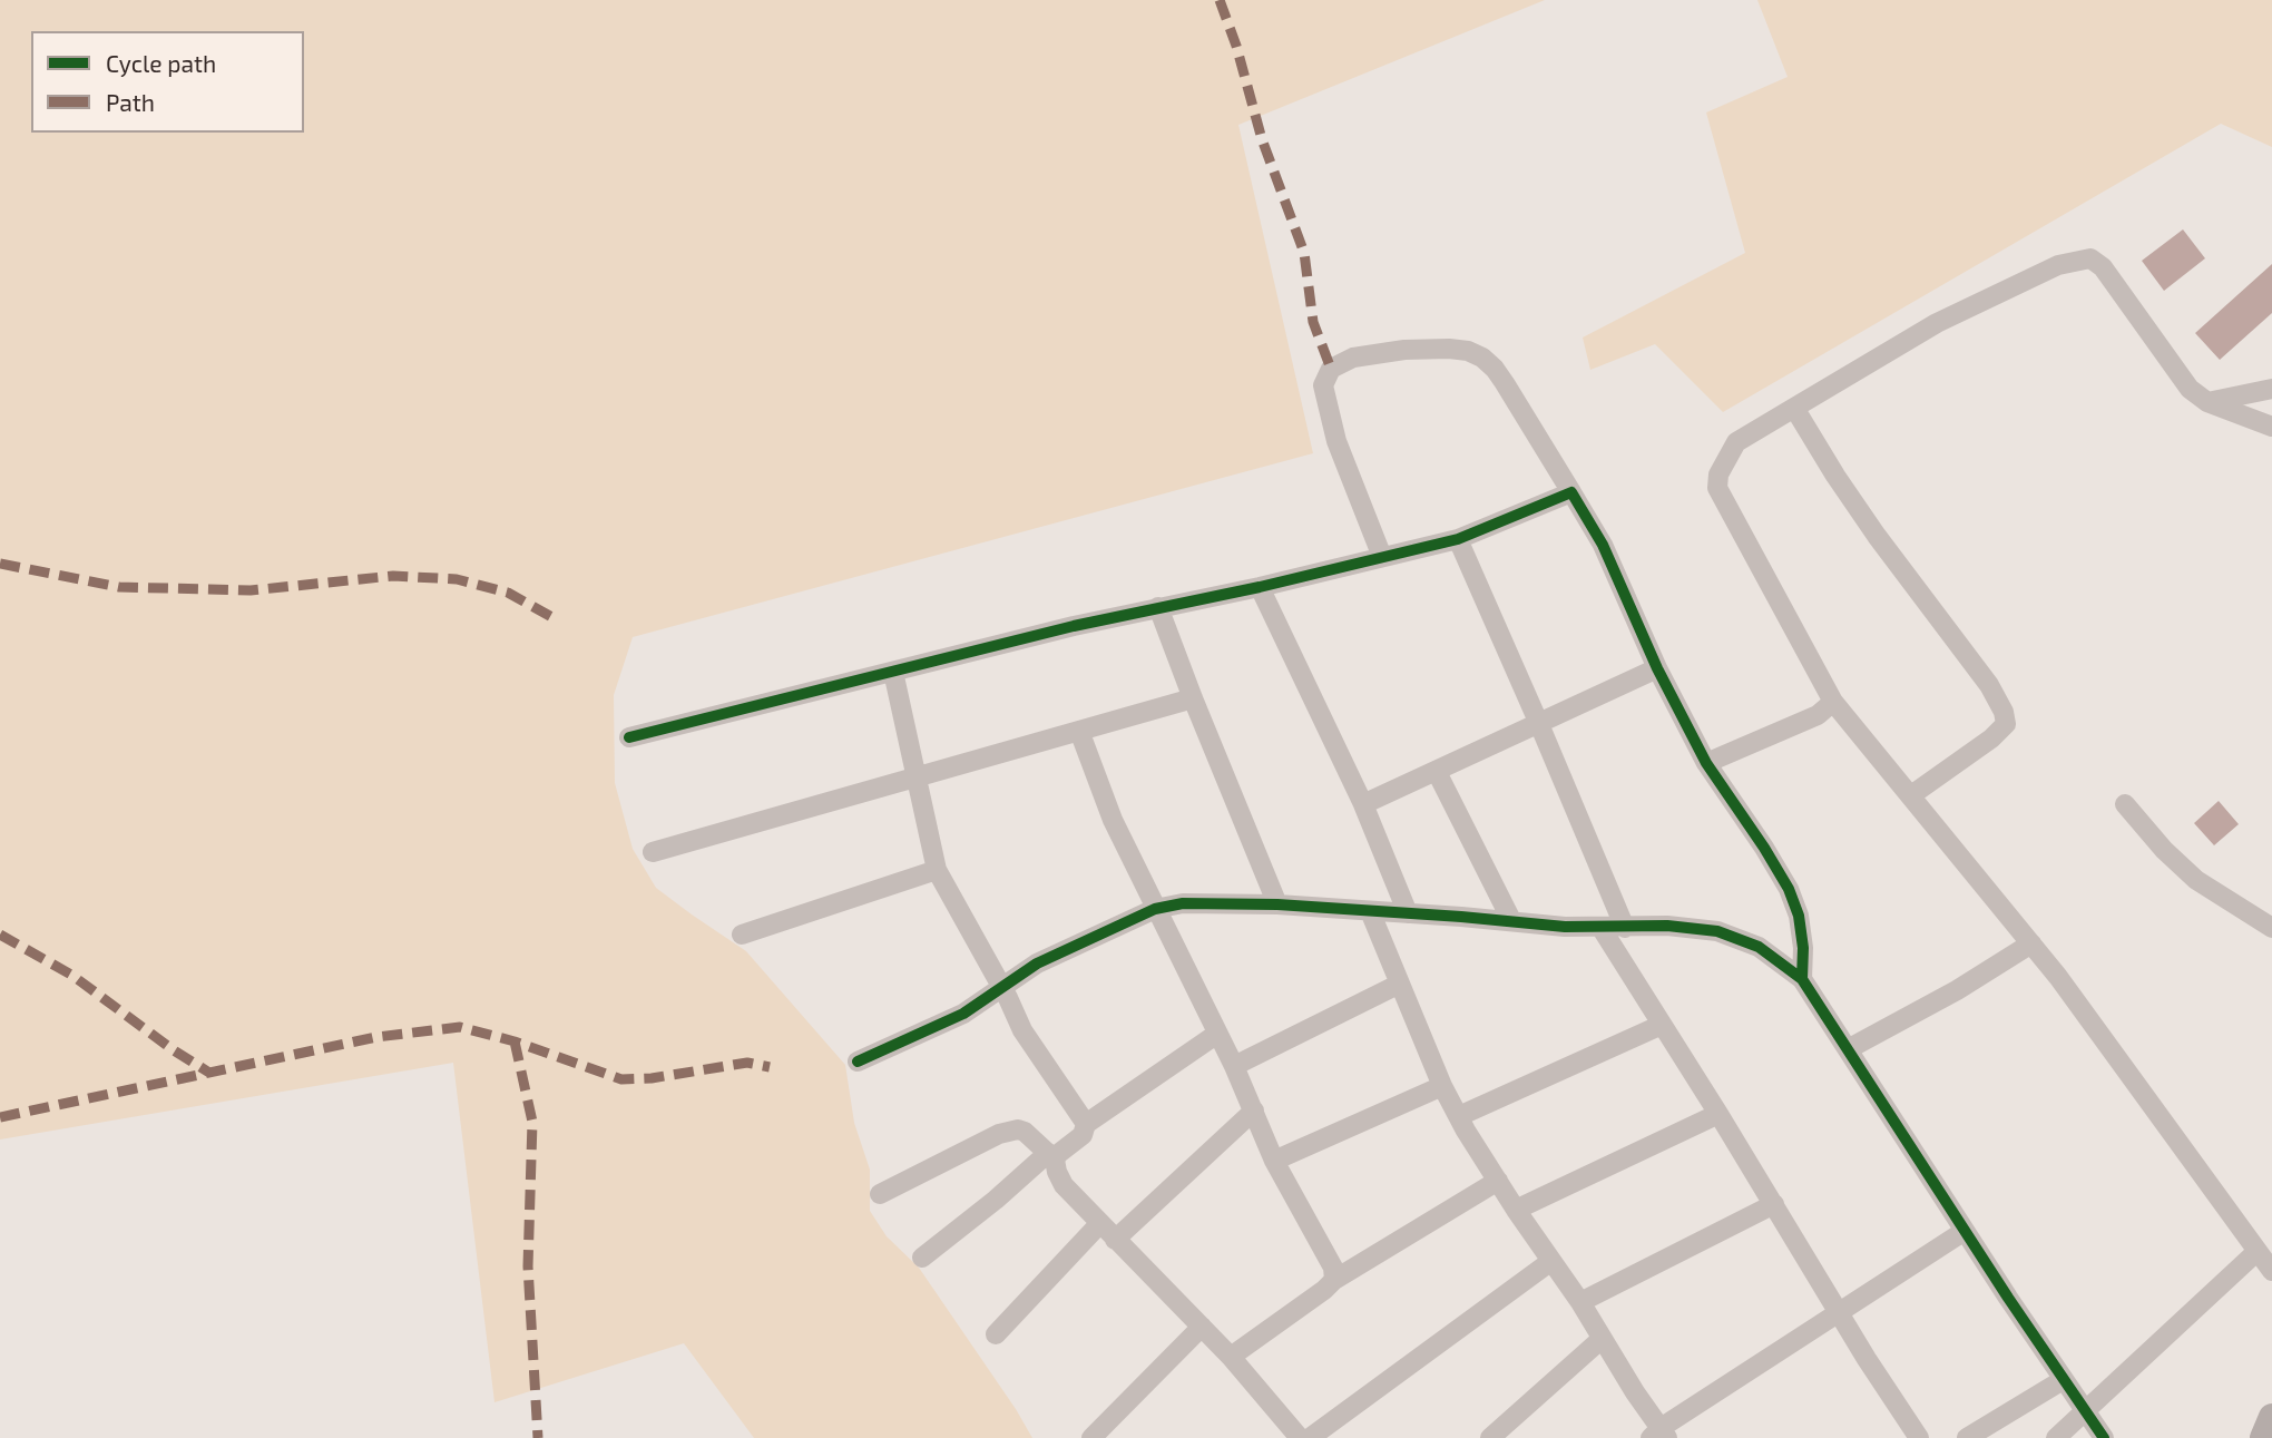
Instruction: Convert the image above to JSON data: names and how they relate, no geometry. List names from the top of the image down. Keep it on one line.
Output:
{"legend":["Cycle path","Path"]}
